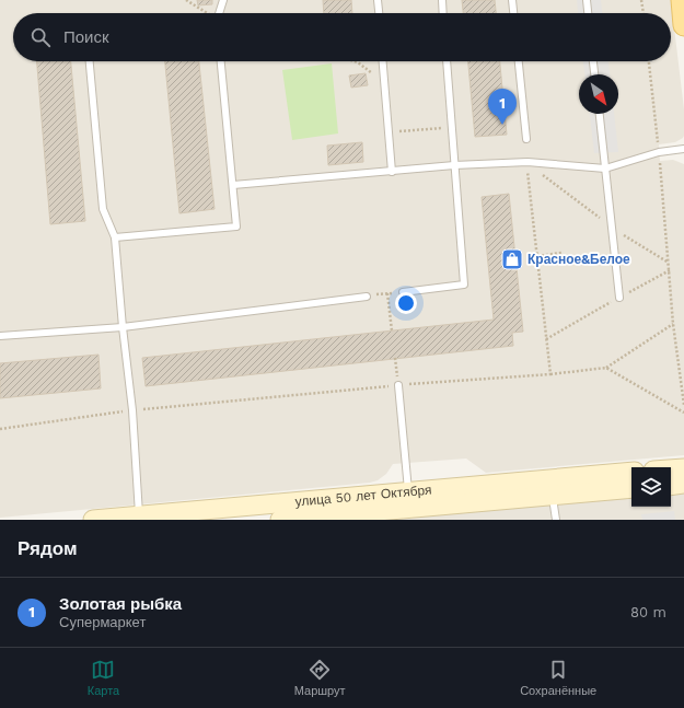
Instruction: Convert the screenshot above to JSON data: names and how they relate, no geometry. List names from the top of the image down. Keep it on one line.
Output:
{"streets":{"street":["улица 50 лет Октября"]},"places":{"shop":["Красное&Белое"]},"north":"bottom right","page":{"search":"Поиск","pins":"1","heading":"Рядом","list":[{"mark":"1","name":"Золотая рыбка","note":"Супермаркет","value":"80 m"}],"nav":["Карта","Маршрут","Сохранённые"]}}
